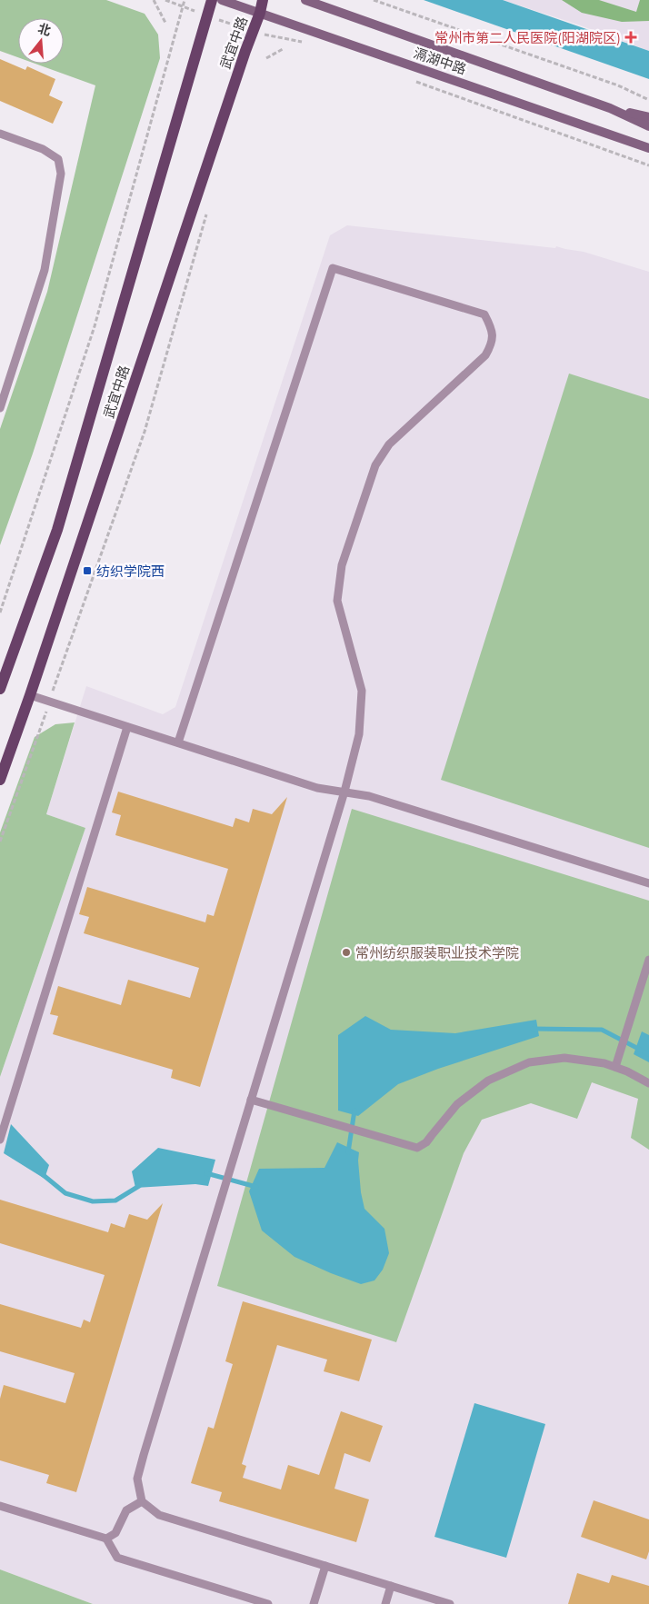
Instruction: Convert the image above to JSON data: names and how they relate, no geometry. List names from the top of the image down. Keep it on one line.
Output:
{"streets":{"main road":["武宜中路","滆湖中路"]},"crossings":[["武宜中路","滆湖中路"]],"places":{"health":["常州市第二人民医院(阳湖院区)"],"transit":["纺织学院西"],"other":["常州纺织服装职业技术学院"]},"north":"top"}
